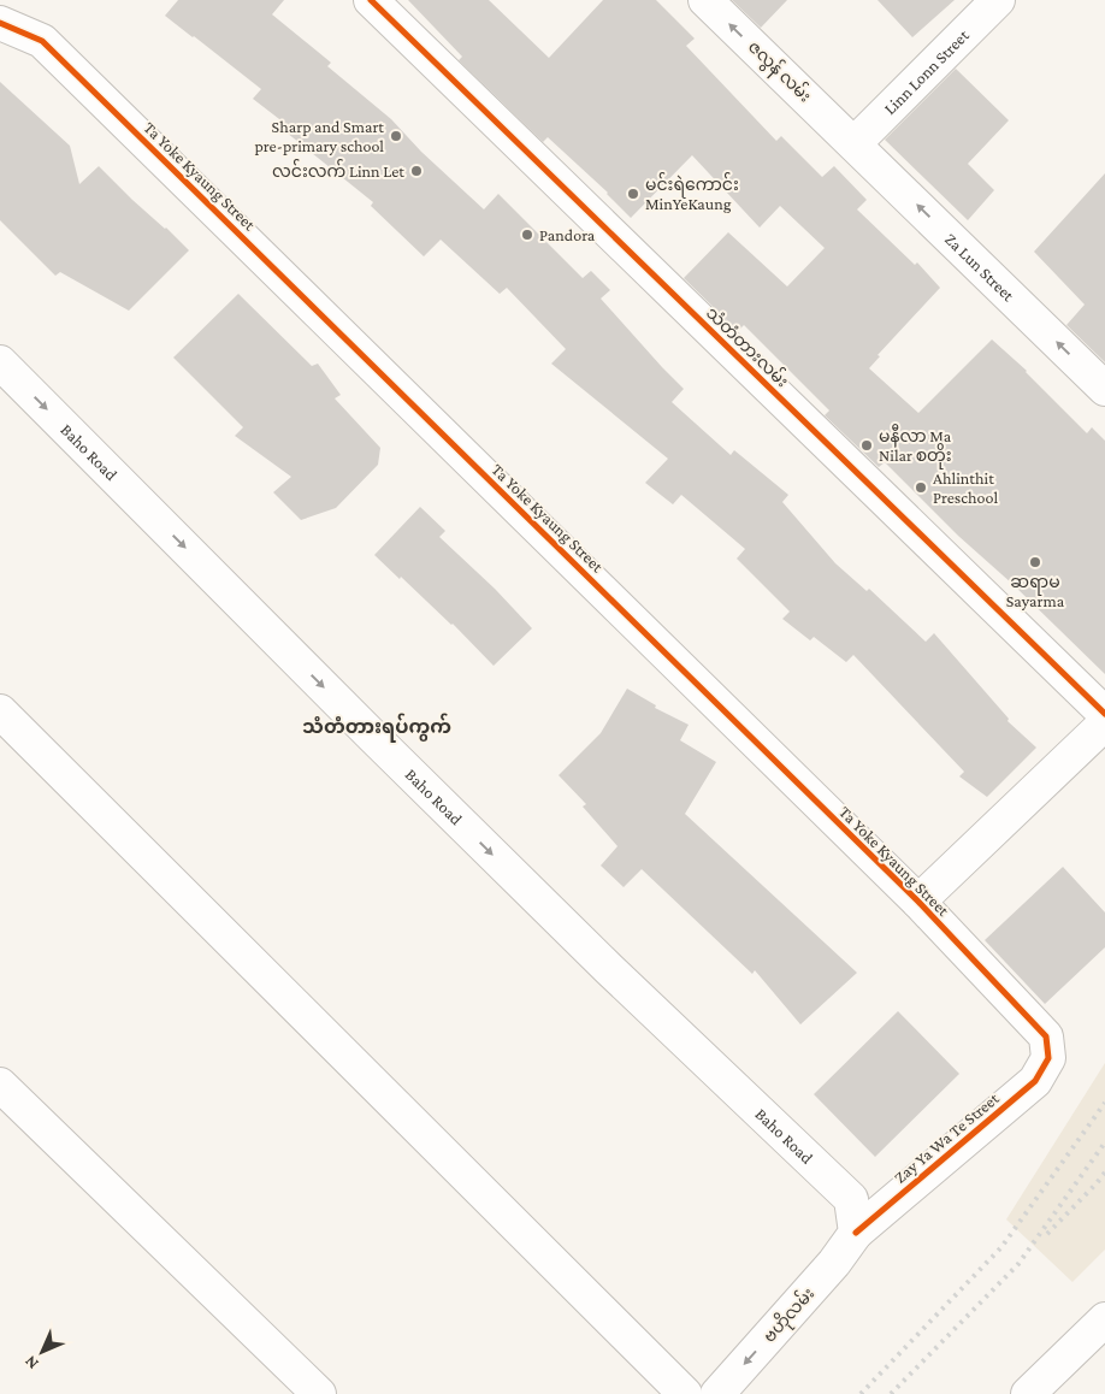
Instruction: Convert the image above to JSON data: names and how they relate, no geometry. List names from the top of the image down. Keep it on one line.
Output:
{"streets":{"street":["ဇလွန် လမ်း","Linn Lonn Street","Ta Yoke Kyaung Street","Za Lun Street","သံတံတားလမ်း","Baho Road","Zay Ya Wa Te Street","ဗဟိုလမ်း"]},"crossings":[["ဇလွန် လမ်း","Linn Lonn Street"],["ဇလွန် လမ်း","Za Lun Street"],["Linn Lonn Street","Za Lun Street"],["Ta Yoke Kyaung Street","Zay Ya Wa Te Street"],["Baho Road","Zay Ya Wa Te Street"],["Baho Road","ဗဟိုလမ်း"],["Zay Ya Wa Te Street","ဗဟိုလမ်း"]],"one_way":["ဇလွန် လမ်း","Za Lun Street","ဗဟိုလမ်း"],"districts":["သံတံတားရပ်ကွက်"],"places":["Sharp and Smart pre-primary school","လင်းလက် Linn Let","မင်းရဲကောင်း MinYeKaung","Pandora","မနီလာ Ma Nilar စတိုး","Ahlinthit Preschool","ဆရာမ Sayarma"],"north":"bottom left"}
